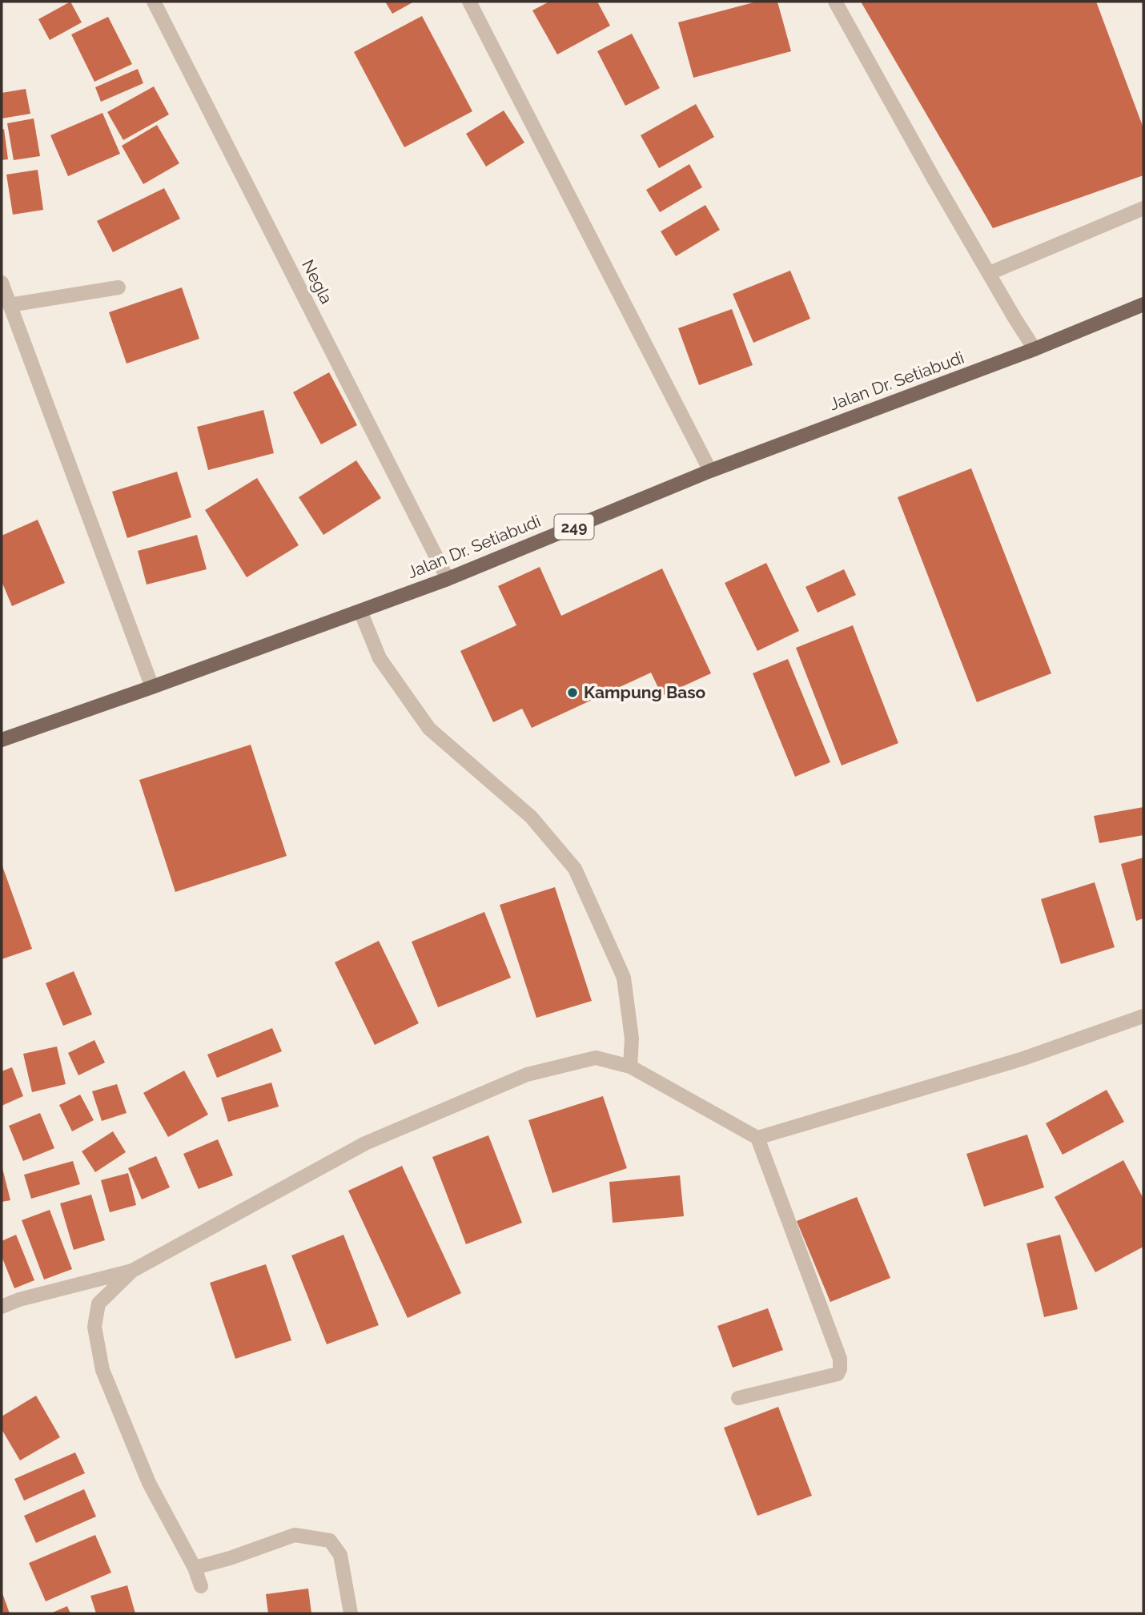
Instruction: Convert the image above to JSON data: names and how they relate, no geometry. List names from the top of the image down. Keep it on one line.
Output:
{"streets":{"main road":["Jalan Dr. Setiabudi","249"],"street":["Negla"]},"crossings":[["Negla","Jalan Dr. Setiabudi"]],"places":["Kampung Baso"]}
